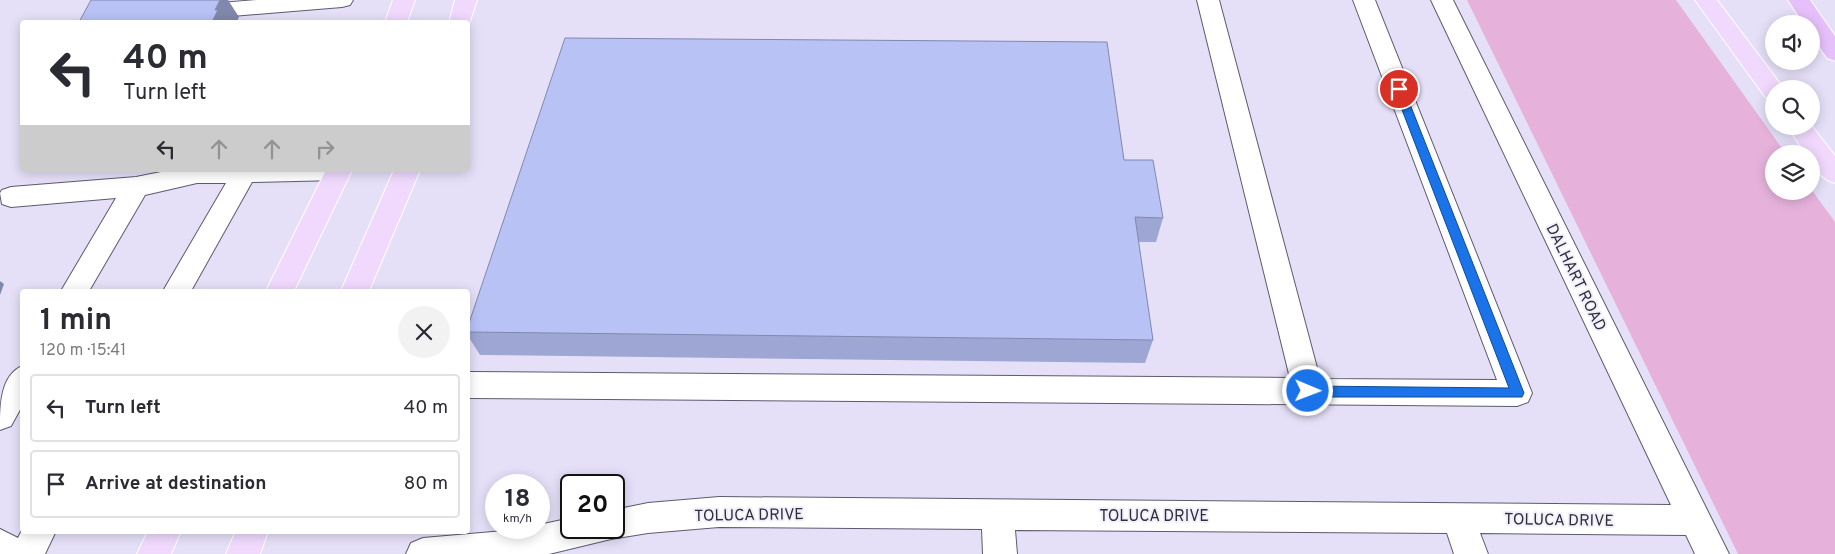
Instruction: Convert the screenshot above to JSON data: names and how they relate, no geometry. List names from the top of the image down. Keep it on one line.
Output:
{"streets":{"street":["DALHART ROAD","TOLUCA DRIVE"]},"crossings":[["DALHART ROAD","TOLUCA DRIVE"]],"page":{"turn":["40 m","Turn left"],"heading":["1 min","120 m · 15:41"],"list":[{"name":"Turn left","value":"40 m"},{"name":"Arrive at destination","value":"80 m"}],"speed":"18 km/h","limit":"20"}}
